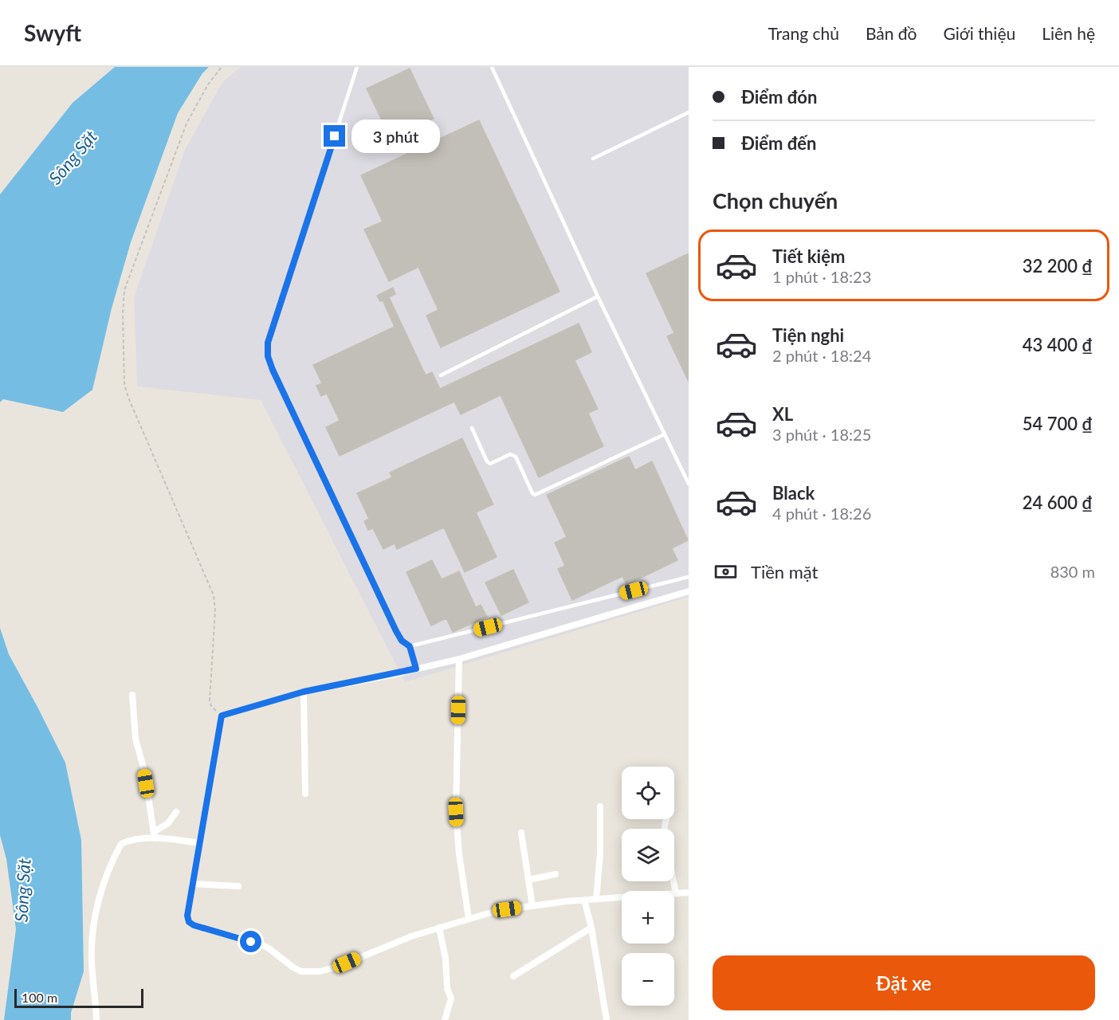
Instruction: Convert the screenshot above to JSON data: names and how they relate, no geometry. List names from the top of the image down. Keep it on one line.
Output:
{"water":["Sông Sặt"],"scale_bar":"100 m","page":{"header":"Swyft","nav":["Trang chủ","Bản đồ","Giới thiệu","Liên hệ"],"banner":["Điểm đón","Điểm đến"],"bubble":"3 phút","heading":"Chọn chuyến","list":[{"name":"Tiết kiệm","note":"1 phút · 18:23","value":"32 200 ₫"},{"name":"Tiện nghi","note":"2 phút · 18:24","value":"43 400 ₫"},{"name":"XL","note":"3 phút · 18:25","value":"54 700 ₫"},{"name":"Black","note":"4 phút · 18:26","value":"24 600 ₫"}],"pay":["Tiền mặt","830 m"],"map_buttons":["+","−"],"buttons":"Đặt xe","scale":"100 m"}}
